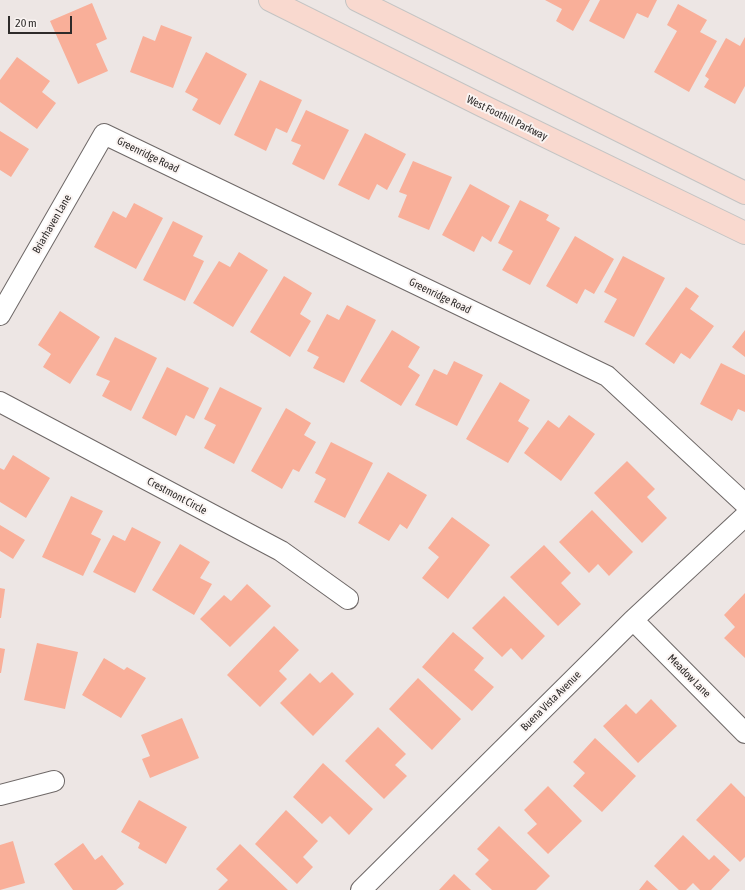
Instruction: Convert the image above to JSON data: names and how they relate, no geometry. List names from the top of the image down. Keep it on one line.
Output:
{"streets":{"main road":["West Foothill Parkway"],"street":["Greenridge Road","Briarhaven Lane","Crestmont Circle","Meadow Lane","Buena Vista Avenue"]},"crossings":[["Greenridge Road","Briarhaven Lane"],["Meadow Lane","Buena Vista Avenue"]],"scale_bar":"20 m"}
